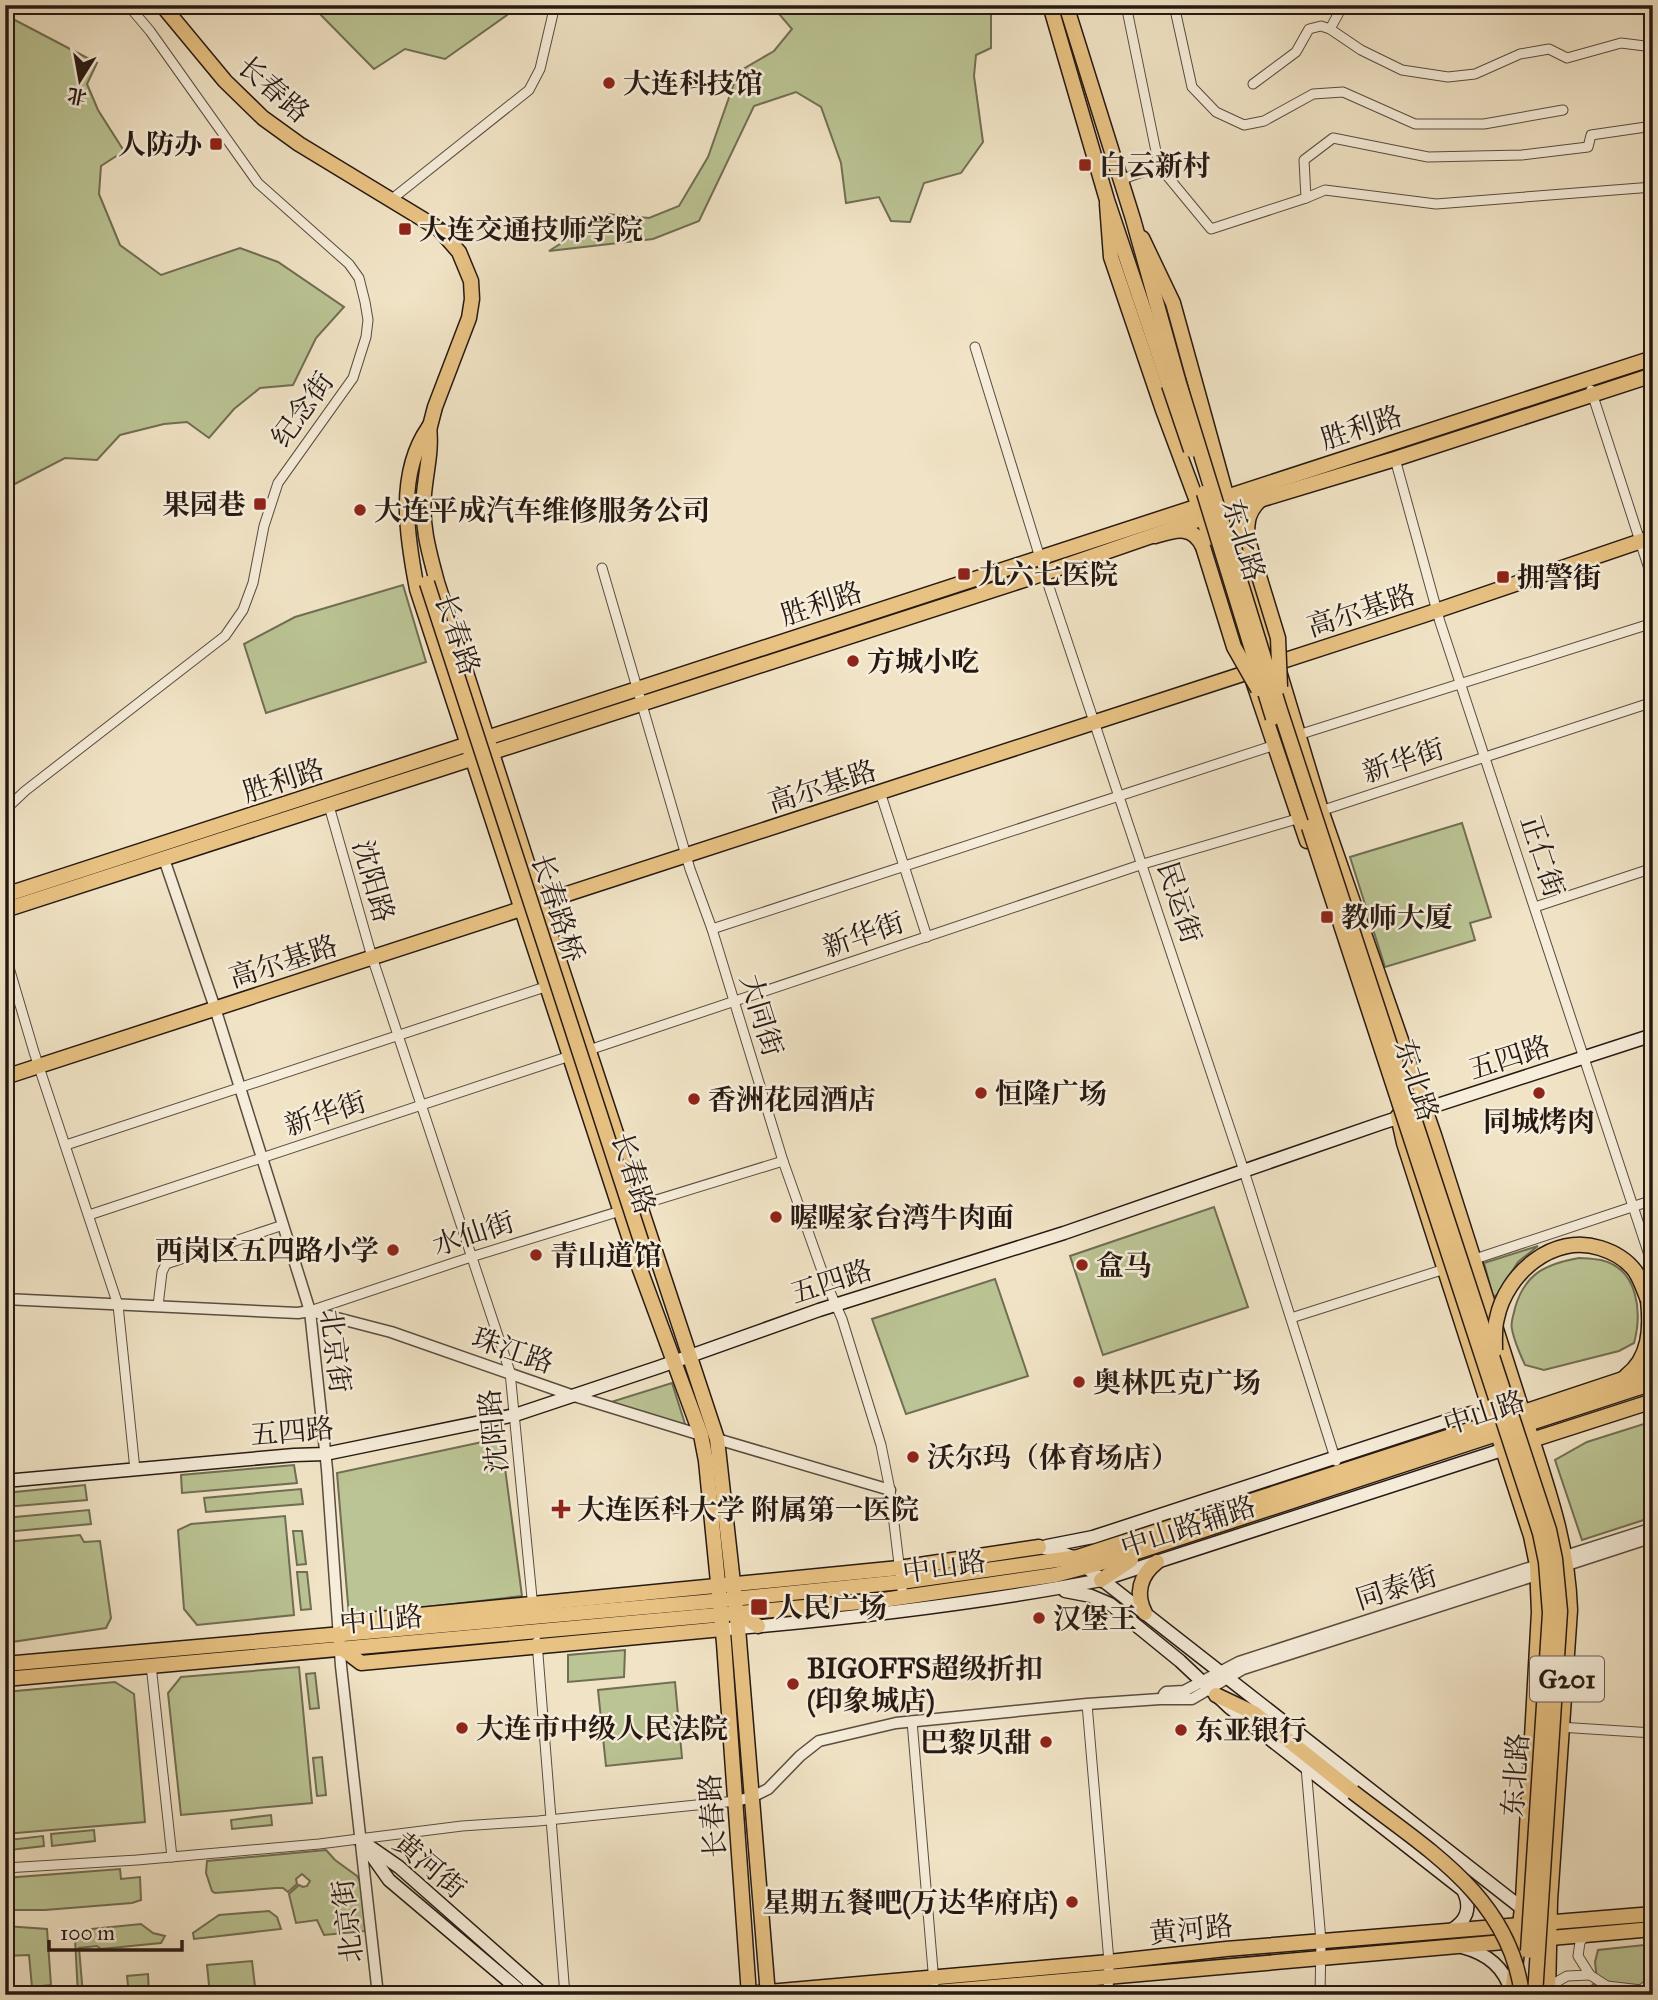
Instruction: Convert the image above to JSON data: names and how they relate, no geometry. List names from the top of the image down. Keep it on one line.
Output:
{"streets":{"main road":["长春路","胜利路","东北路","高尔基路","长春路桥","五四路","中山路","中山路辅路","G201","黄河街","黄河路"],"street":["纪念街","新华街","正仁街","沈阳路","民运街","大同街","水仙街","珠江路","北京街","同泰街"]},"crossings":[["长春路","胜利路"],["长春路","高尔基路"],["长春路","新华街"],["长春路","长春路桥"],["长春路","五四路"],["长春路","水仙街"],["长春路","珠江路"],["长春路","中山路"],["长春路","中山路辅路"],["长春路","同泰街"],["长春路","黄河路"],["胜利路","东北路"],["胜利路","正仁街"],["胜利路","沈阳路"],["胜利路","民运街"],["胜利路","大同街"],["胜利路","北京街"],["东北路","高尔基路"],["东北路","新华街"],["东北路","五四路"],["东北路","中山路"],["东北路","中山路辅路"],["东北路","同泰街"],["东北路","黄河路"],["高尔基路","正仁街"],["高尔基路","沈阳路"],["高尔基路","民运街"],["高尔基路","大同街"],["高尔基路","北京街"],["新华街","正仁街"],["新华街","沈阳路"],["新华街","民运街"],["新华街","大同街"],["新华街","北京街"],["正仁街","五四路"],["沈阳路","五四路"],["沈阳路","水仙街"],["沈阳路","珠江路"],["沈阳路","中山路"],["民运街","五四路"],["民运街","中山路"],["民运街","中山路辅路"],["大同街","五四路"],["大同街","水仙街"],["大同街","中山路"],["五四路","珠江路"],["五四路","北京街"],["水仙街","珠江路"],["水仙街","北京街"],["珠江路","北京街"],["北京街","中山路"],["北京街","黄河街"],["中山路","中山路辅路"]],"places":{"other":["大连科技馆","大连平成汽车维修服务公司","方城小吃","恒隆广场","同城烤肉","香洲花园酒店","喔喔家台湾牛肉面","西岗区五四路小学","青山道馆","盒马","奥林匹克广场","沃尔玛（体育场店）","汉堡王","BIGOFFS超级折扣 (印象城店)","大连市中级人民法院","东亚银行","巴黎贝甜","星期五餐吧(万达华府店)"],"transit":["人防办","白云新村","大连交通技师学院","果园巷","九六七医院","拥警街","教师大厦","人民广场"],"health":["大连医科大学 附属第一医院"]},"scale_bar":"100 m","north":"bottom"}
